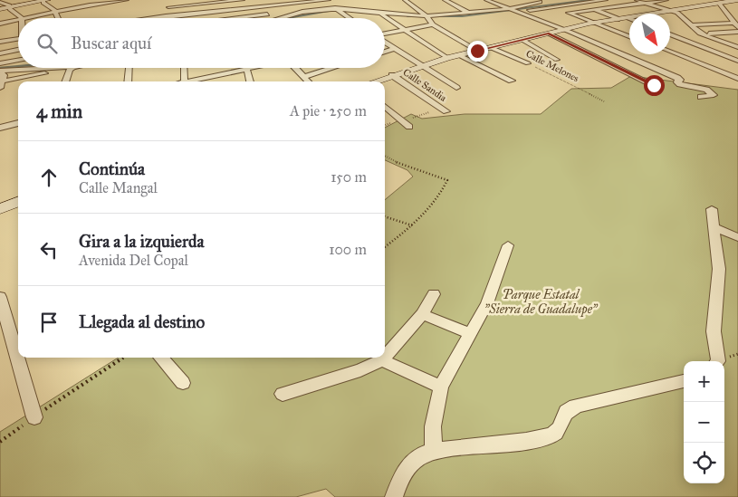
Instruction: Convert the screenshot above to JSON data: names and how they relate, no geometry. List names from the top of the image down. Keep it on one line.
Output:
{"streets":{"street":["Calle Melones","Calle Sandia"]},"parks":["Parque Estatal \"Sierra de Guadalupe\""],"north":"bottom right","page":{"search":"Buscar aquí","heading":["4 min","A pie · 250 m"],"list":[["Continúa","Calle Mangal","150 m"],["Gira a la izquierda","Avenida Del Copal","100 m"],"Llegada al destino"],"map_buttons":["+","−"]}}
